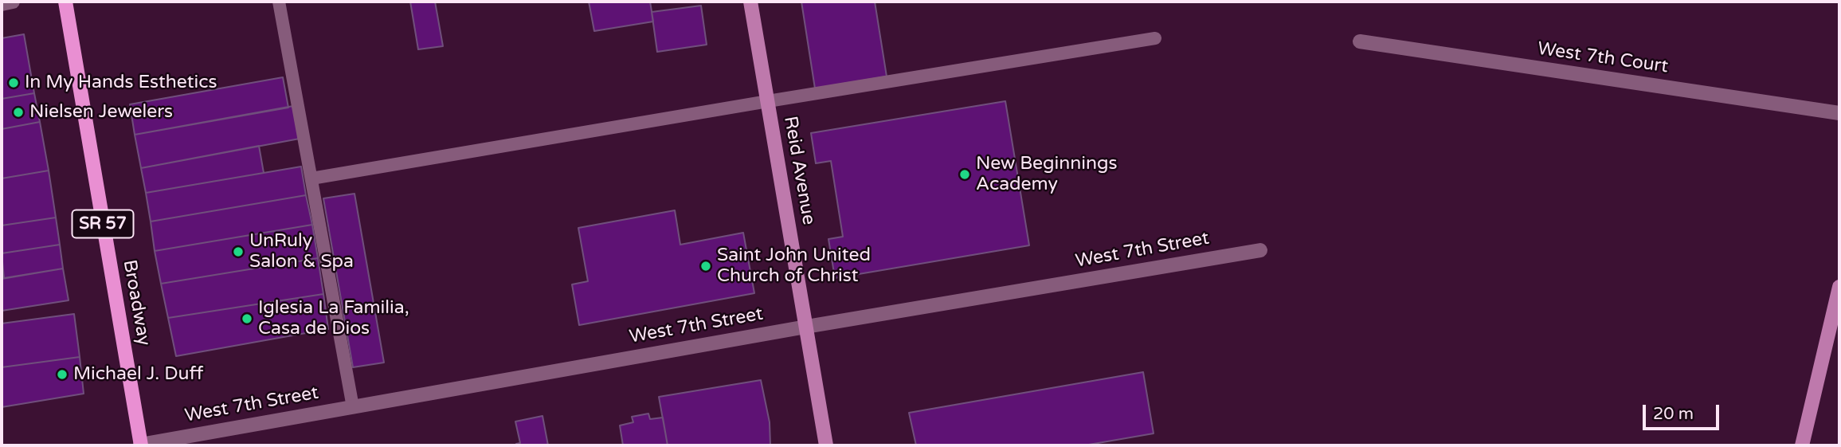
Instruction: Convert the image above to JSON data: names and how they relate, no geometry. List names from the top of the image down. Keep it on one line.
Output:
{"streets":{"main road":["SR 57","Broadway"],"street":["West 7th Court","Reid Avenue","West 7th Street"]},"crossings":[["Reid Avenue","West 7th Street"],["West 7th Street","Broadway"]],"places":["In My Hands Esthetics","Nielsen Jewelers","New Beginnings Academy","UnRuly Salon & Spa","Saint John United Church of Christ","Iglesia La Familia, Casa de Dios","Michael J. Duff"],"scale_bar":"20 m"}
